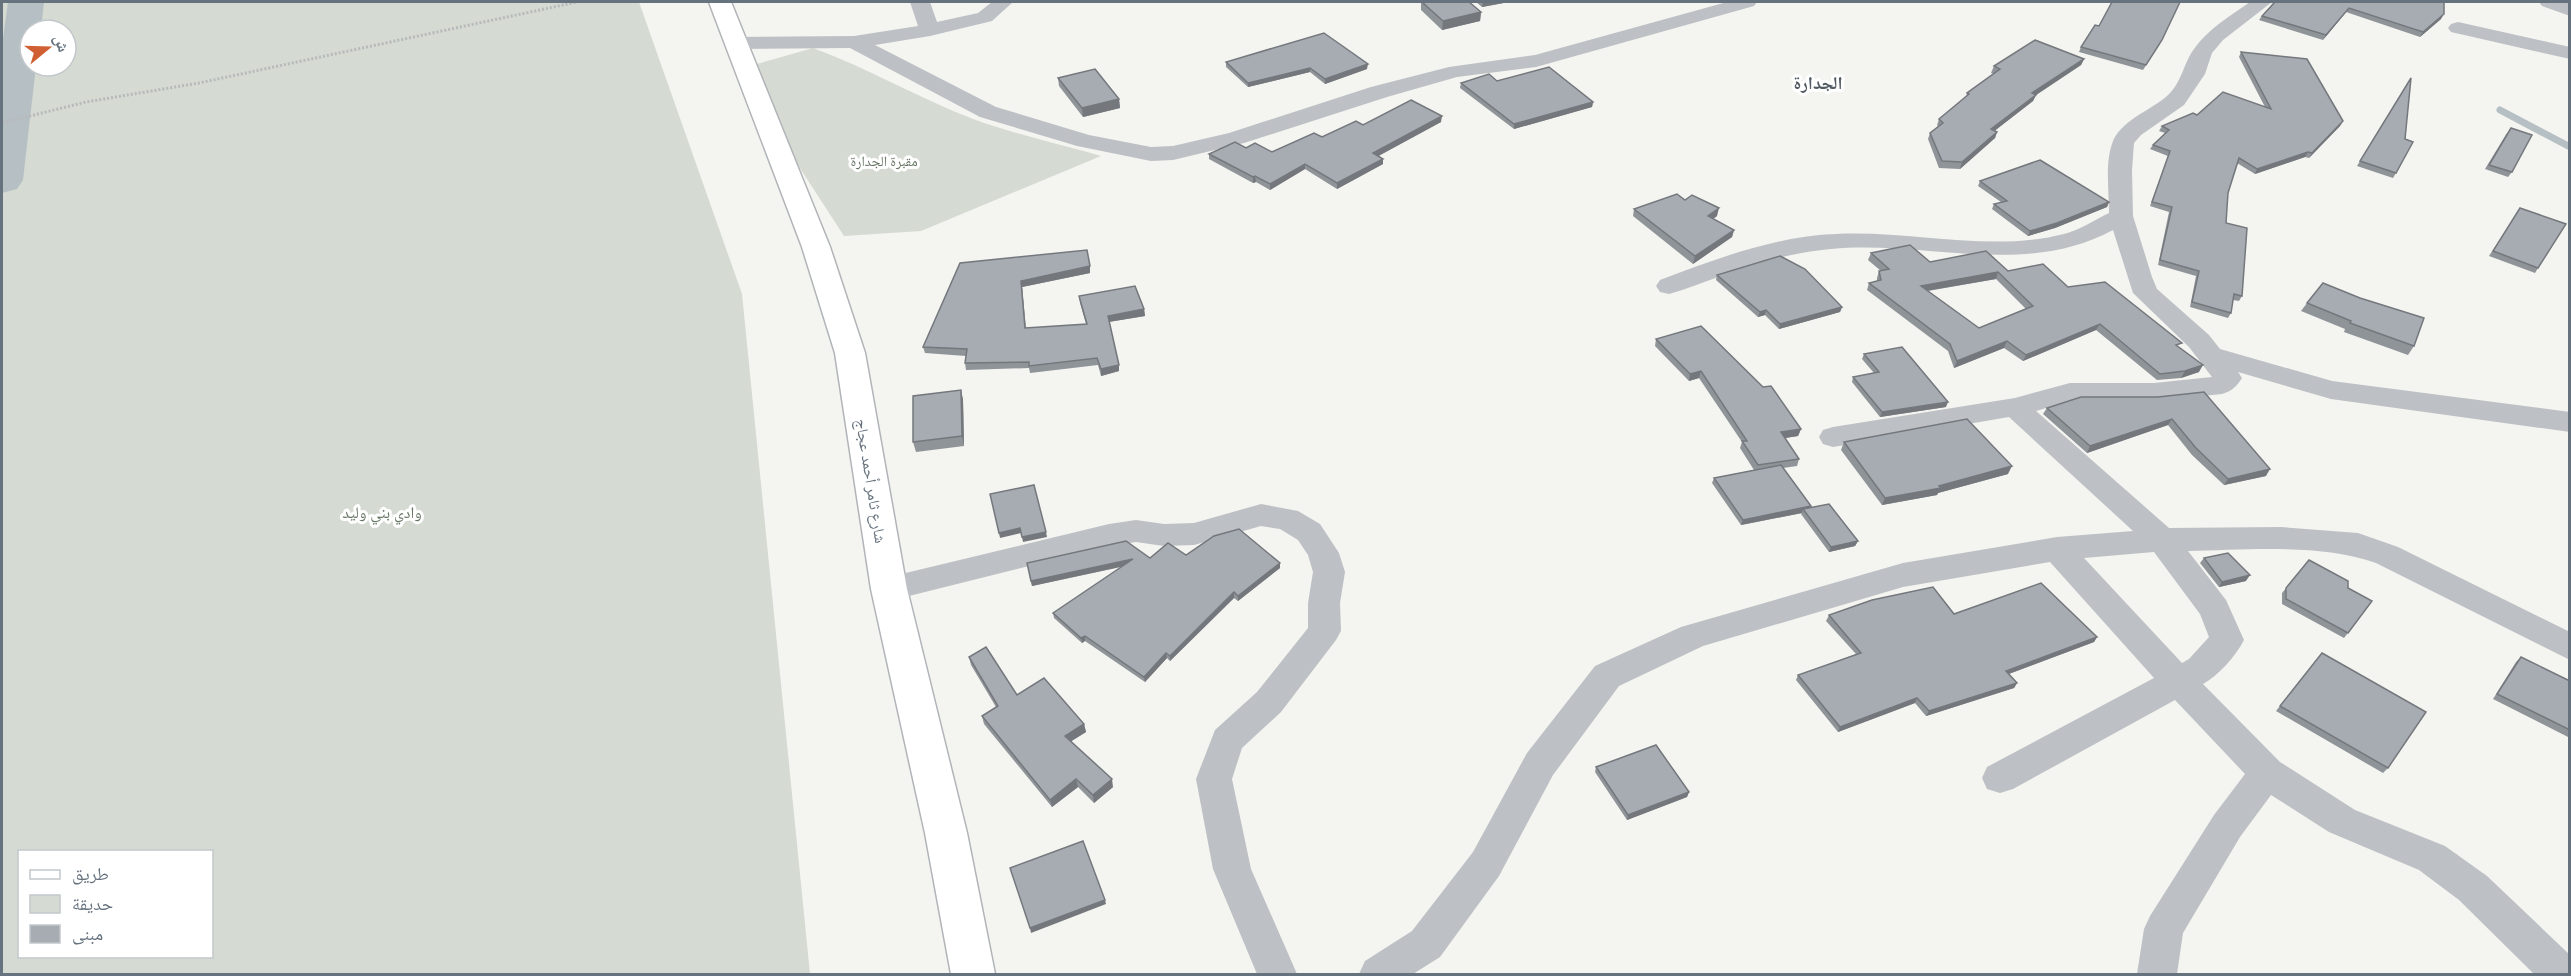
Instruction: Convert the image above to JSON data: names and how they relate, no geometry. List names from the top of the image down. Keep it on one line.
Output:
{"streets":{"main road":["شارع ثامر أحمد عجاج"]},"districts":["الجدارة"],"parks":["مقبرة الجدارة","وادي بني وليد"],"legend":["طريق","حديقة","مبنى"],"north":"right"}
